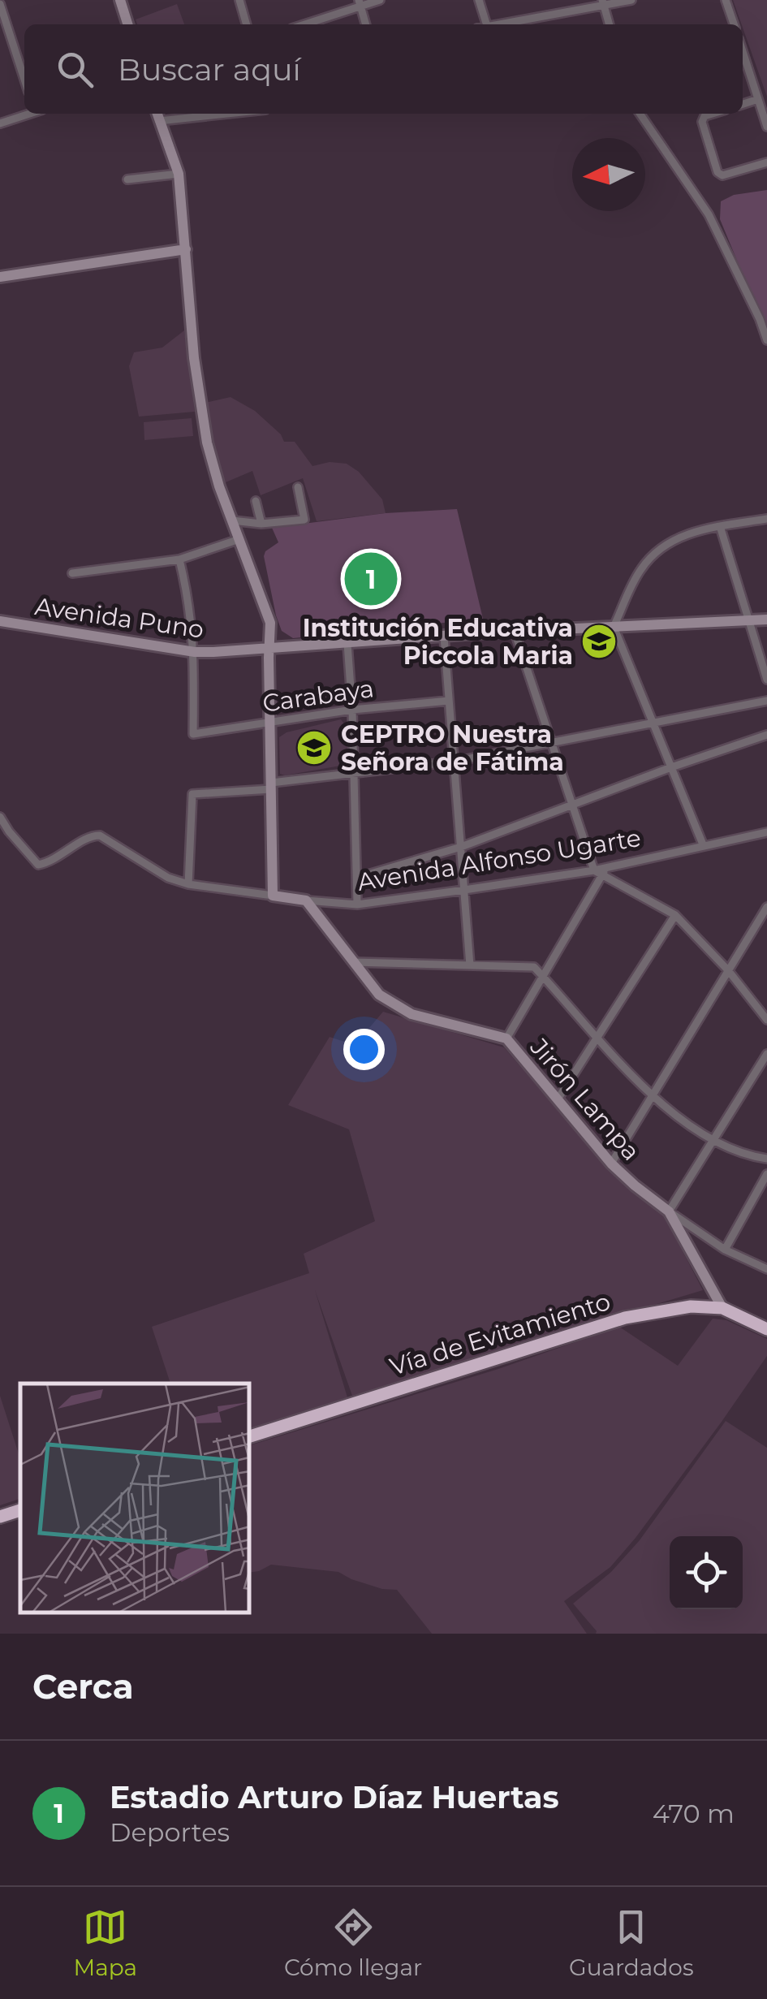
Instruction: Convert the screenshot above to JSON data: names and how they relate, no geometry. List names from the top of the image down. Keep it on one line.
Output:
{"streets":{"highway":["Vía de Evitamiento"],"street":["Avenida Puno","Carabaya","Avenida Alfonso Ugarte","Jirón Lampa"]},"crossings":[["Avenida Puno","Carabaya"],["Avenida Alfonso Ugarte","Jirón Lampa"]],"places":{"school or university":["Institución Educativa Piccola Maria","CEPTRO Nuestra Señora de Fátima"]},"north":"left","page":{"search":"Buscar aquí","pins":"1","heading":"Cerca","list":[{"mark":"1","name":"Estadio Arturo Díaz Huertas","note":"Deportes","value":"470 m"}],"nav":["Mapa","Cómo llegar","Guardados"]}}
